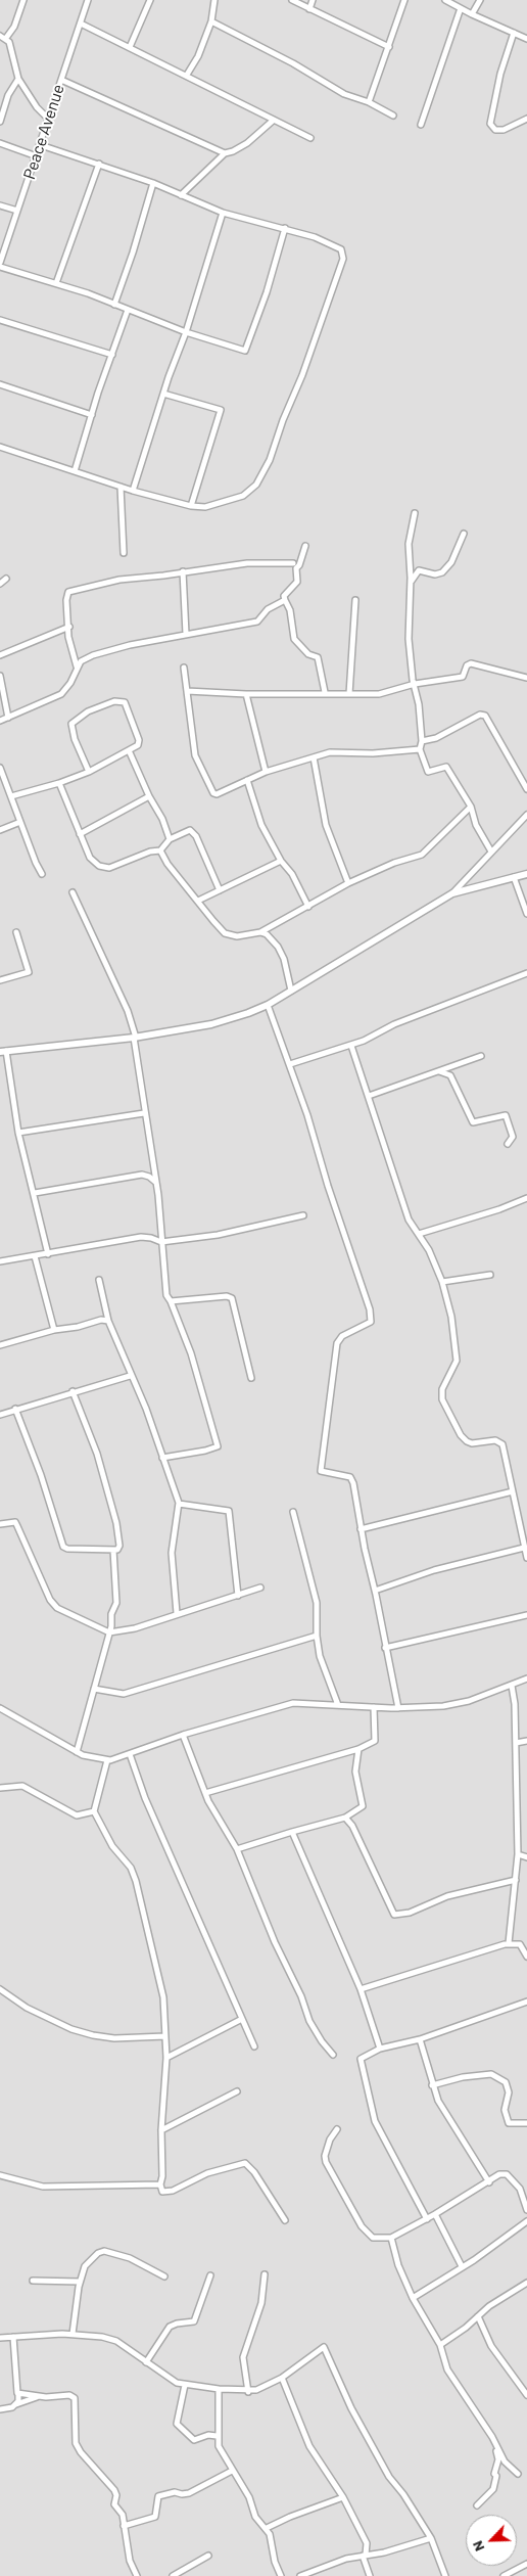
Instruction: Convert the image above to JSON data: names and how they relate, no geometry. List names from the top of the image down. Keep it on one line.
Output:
{"streets":{"street":["Peace Avenue"]},"north":"bottom left"}
